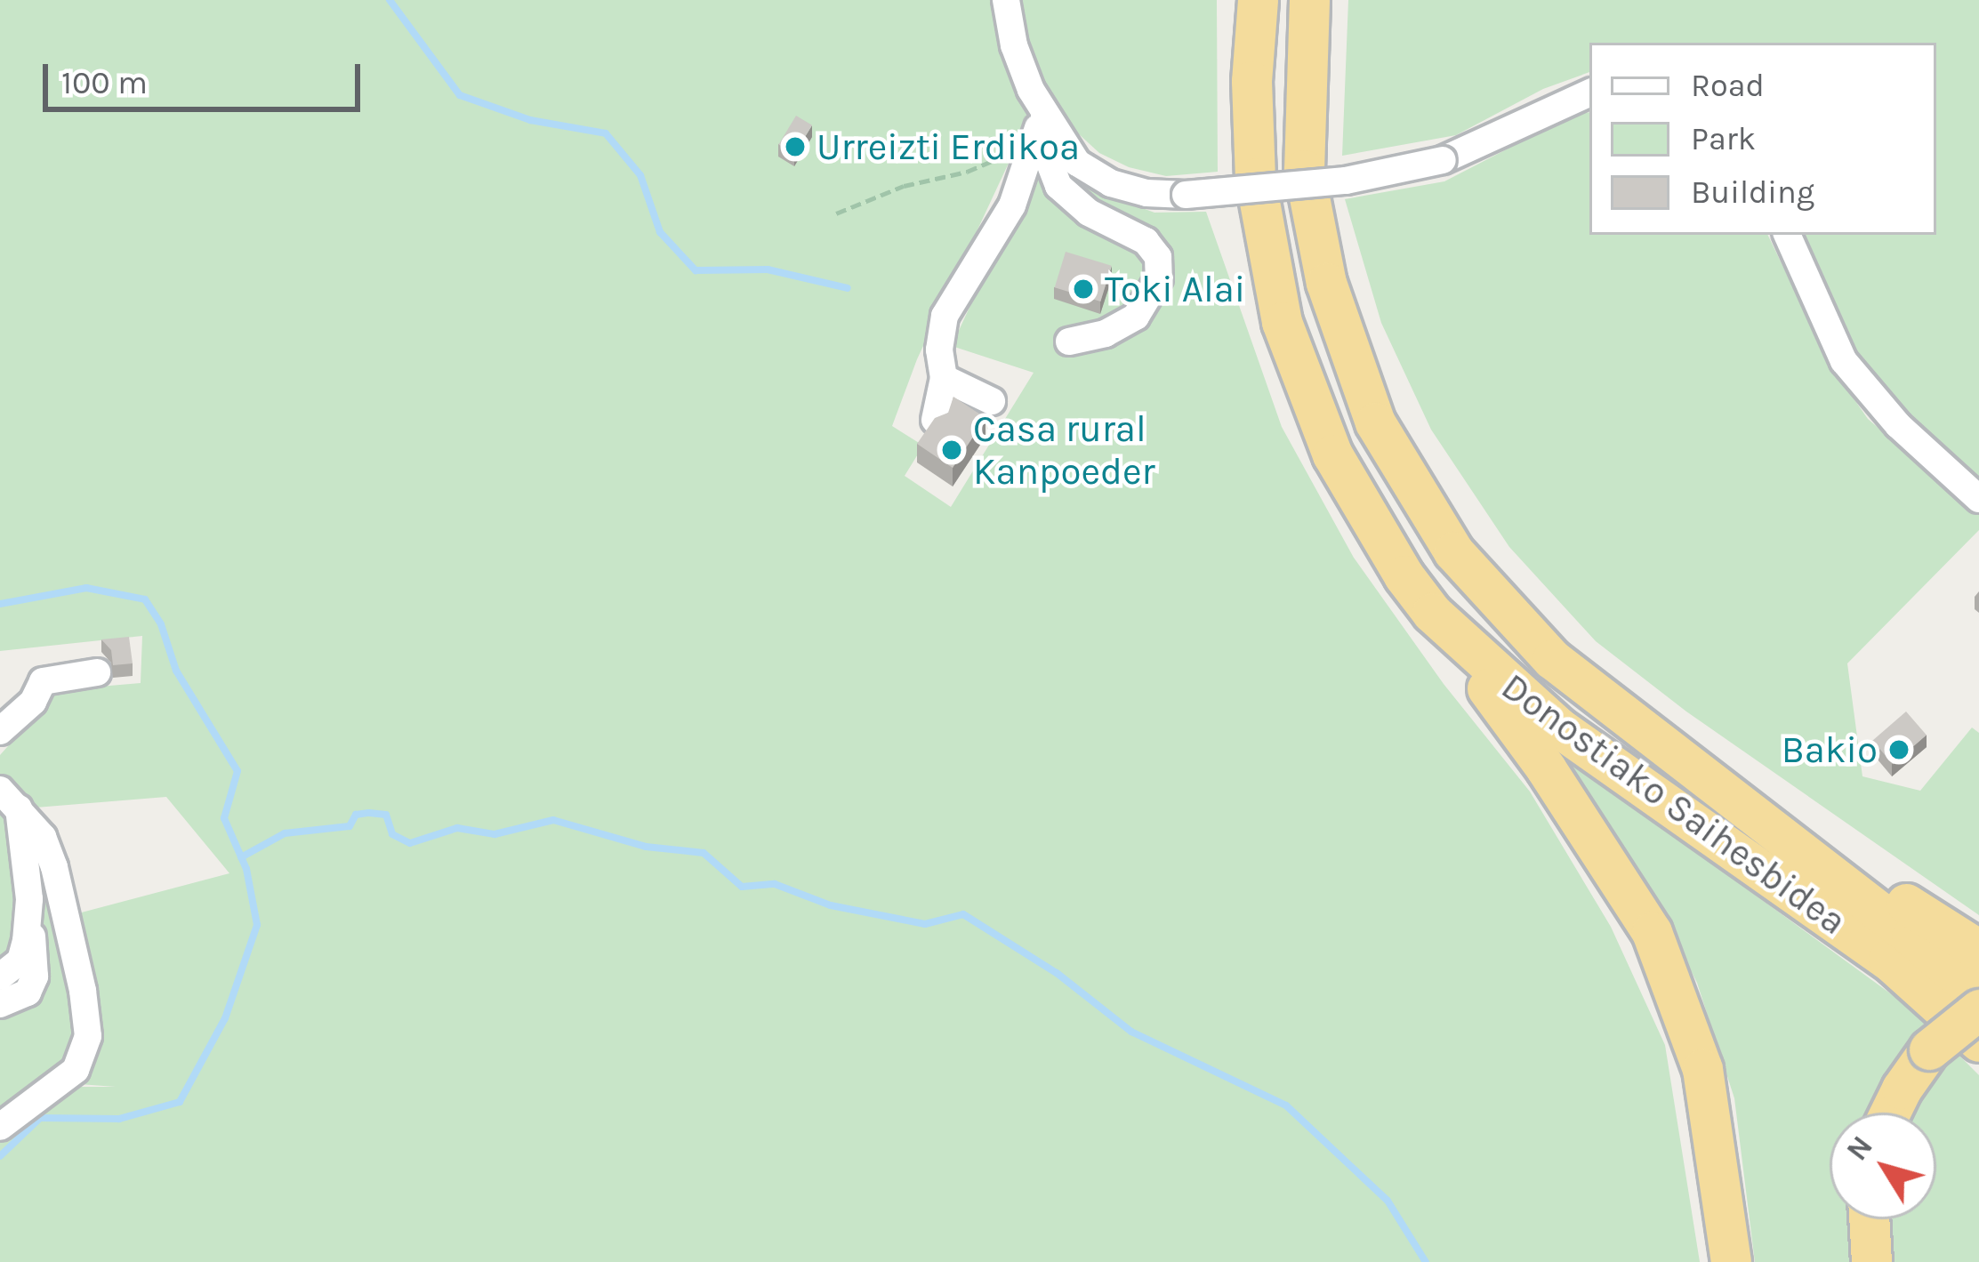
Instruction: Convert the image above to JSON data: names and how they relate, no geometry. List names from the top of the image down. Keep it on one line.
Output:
{"streets":{"highway":["Donostiako Saihesbidea"]},"places":["Urreizti Erdikoa","Toki Alai","Casa rural Kanpoeder","Bakio"],"legend":["Road","Park","Building"],"scale_bar":"100 m","north":"top left"}
